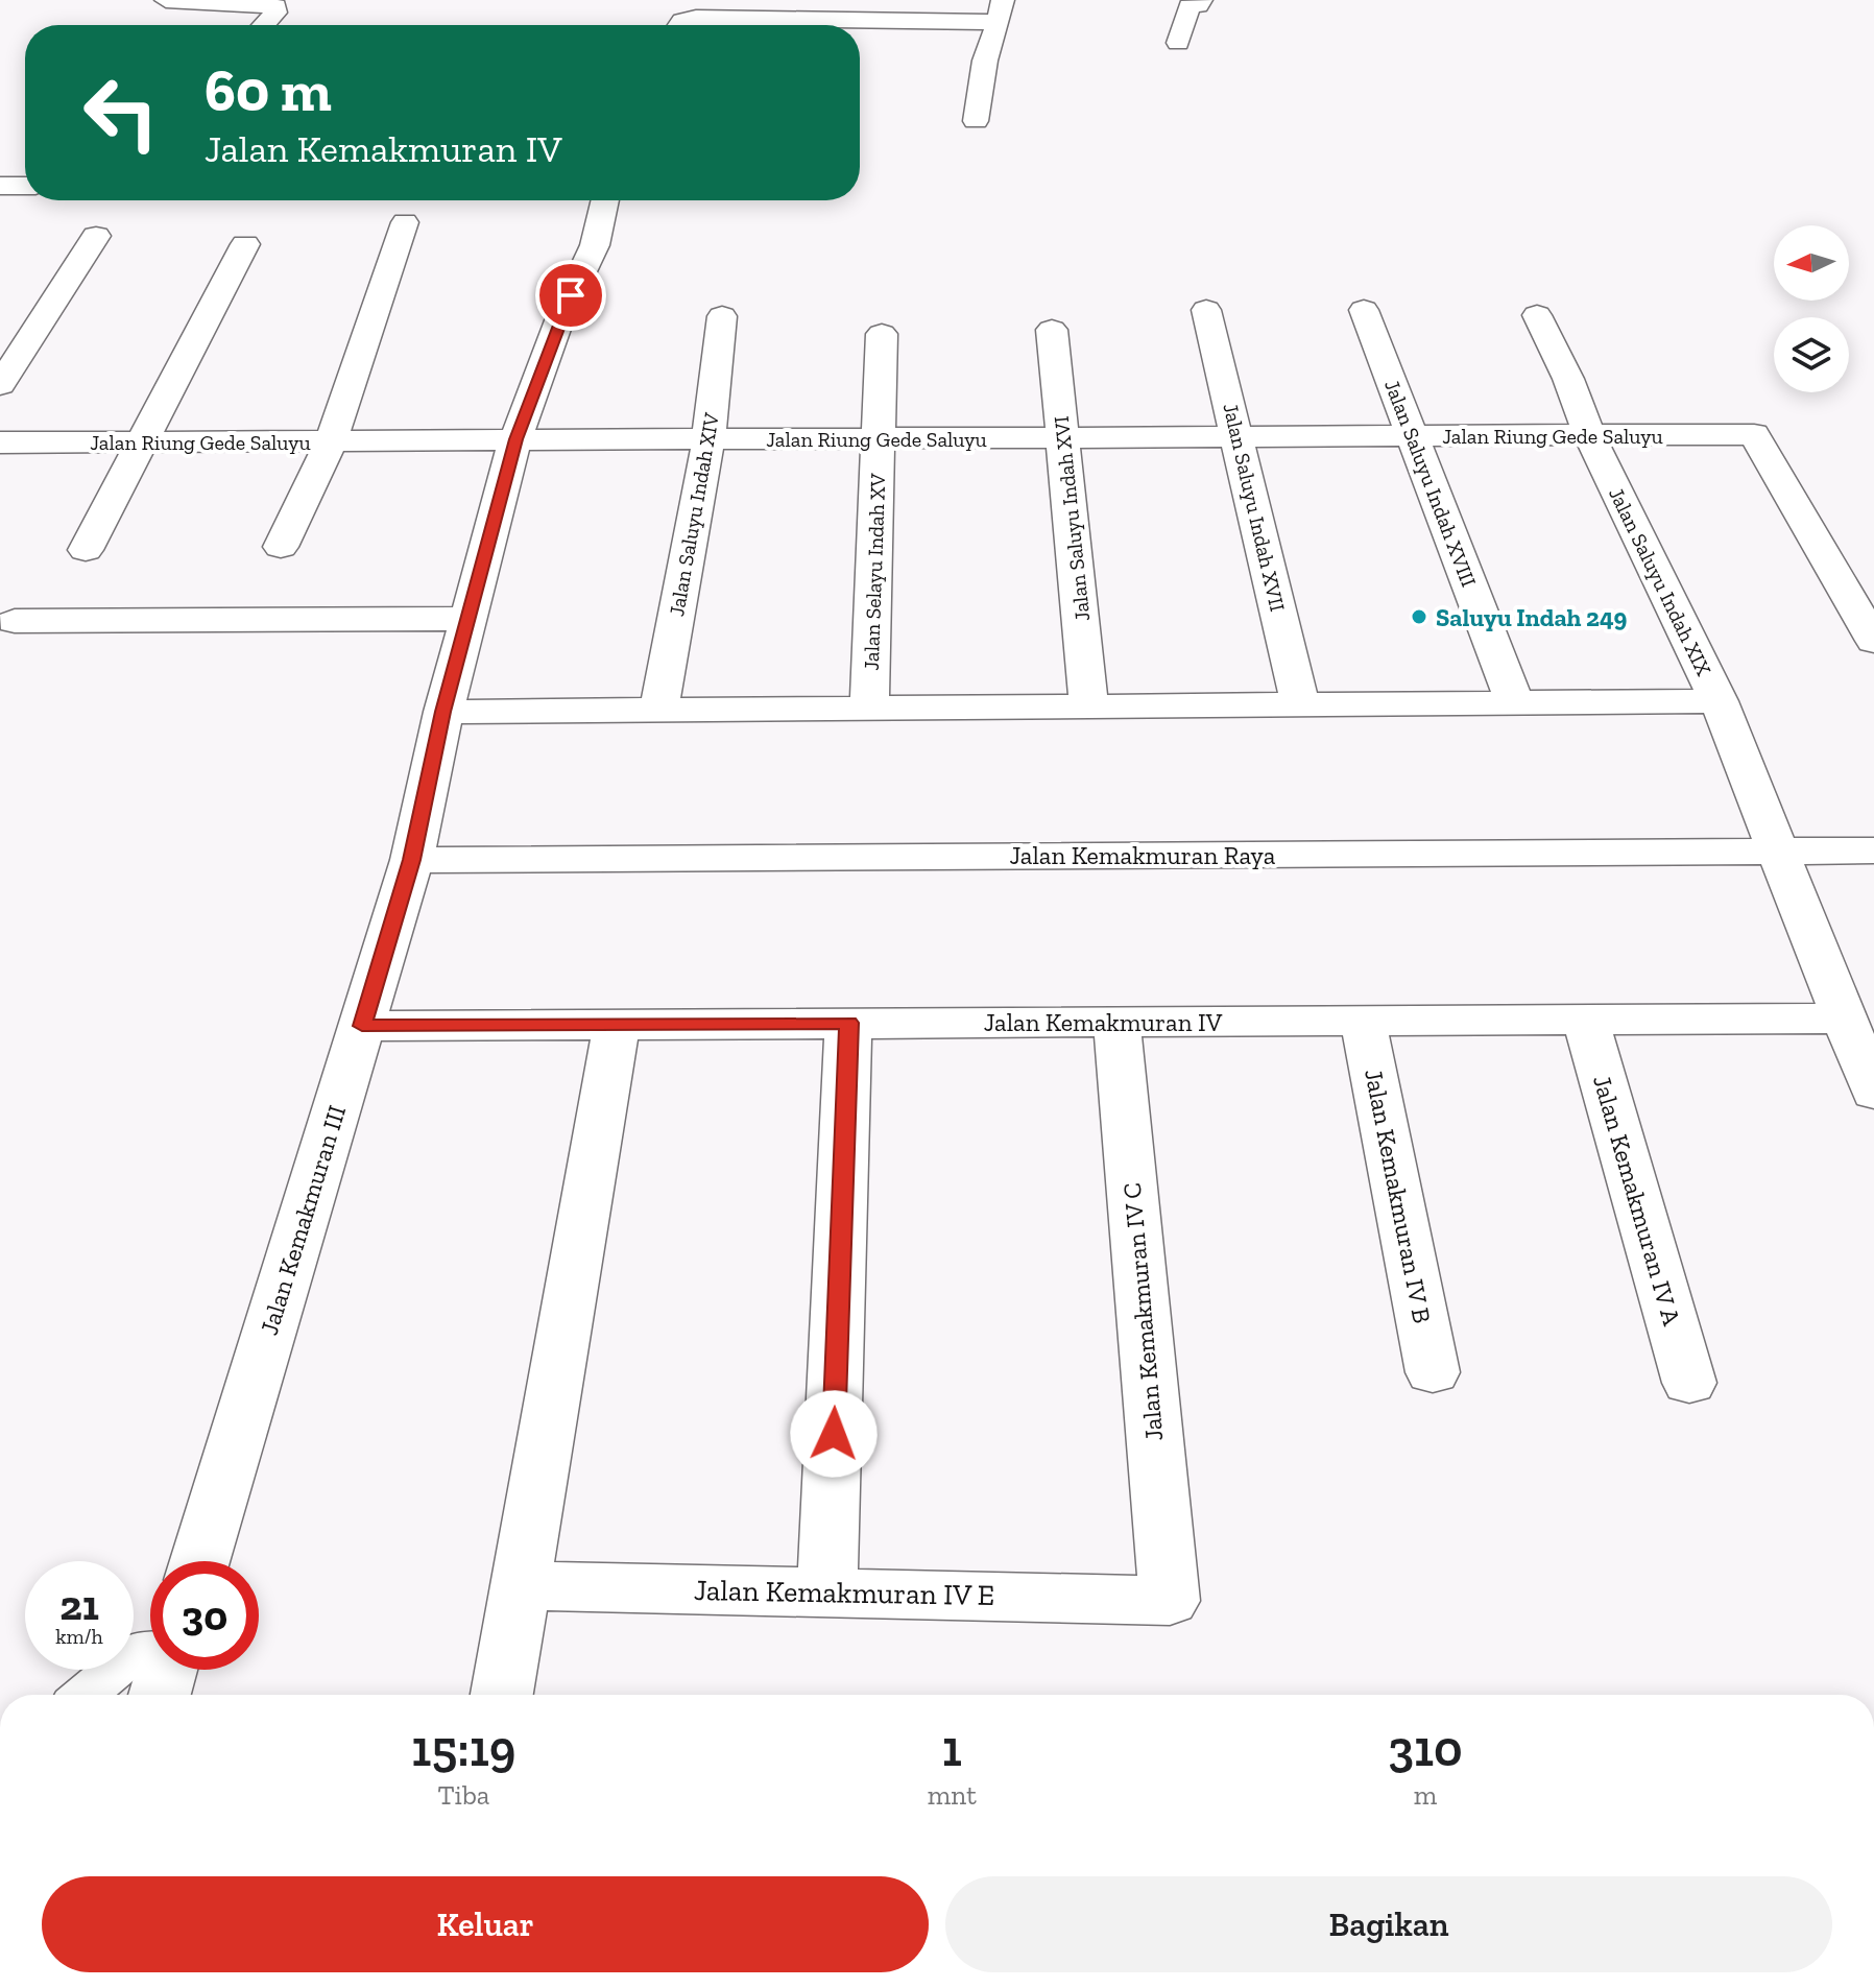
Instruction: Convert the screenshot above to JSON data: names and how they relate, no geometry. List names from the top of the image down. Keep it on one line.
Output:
{"streets":{"street":["Jalan Riung Gede Saluyu","Jalan Saluyu Indah XVIII","Jalan Saluyu Indah XVII","Jalan Saluyu Indah XIV","Jalan Saluyu Indah XVI","Jalan Selayu Indah XV","Jalan Saluyu Indah XIX","Jalan Kemakmuran Raya","Jalan Kemakmuran IV","Jalan Kemakmuran IV B","Jalan Kemakmuran IV A","Jalan Kemakmuran III","Jalan Kemakmuran IV C","Jalan Kemakmuran IV E"]},"crossings":[["Jalan Riung Gede Saluyu","Jalan Saluyu Indah XVIII"],["Jalan Riung Gede Saluyu","Jalan Saluyu Indah XVII"],["Jalan Riung Gede Saluyu","Jalan Saluyu Indah XIV"],["Jalan Riung Gede Saluyu","Jalan Saluyu Indah XVI"],["Jalan Riung Gede Saluyu","Jalan Selayu Indah XV"],["Jalan Riung Gede Saluyu","Jalan Saluyu Indah XIX"],["Jalan Riung Gede Saluyu","Jalan Kemakmuran III"],["Jalan Saluyu Indah XIX","Jalan Kemakmuran Raya"],["Jalan Saluyu Indah XIX","Jalan Kemakmuran IV"],["Jalan Kemakmuran Raya","Jalan Kemakmuran III"],["Jalan Kemakmuran IV","Jalan Kemakmuran IV B"],["Jalan Kemakmuran IV","Jalan Kemakmuran IV A"],["Jalan Kemakmuran IV","Jalan Kemakmuran III"],["Jalan Kemakmuran IV","Jalan Kemakmuran IV C"],["Jalan Kemakmuran IV C","Jalan Kemakmuran IV E"]],"places":["Saluyu Indah 249"],"north":"left","page":{"turn":["60 m","Jalan Kemakmuran IV"],"speed":"21 km/h","limit":"30","eta":["15:19","Tiba","1","mnt","310","m"],"buttons":["Keluar","Bagikan"]}}
